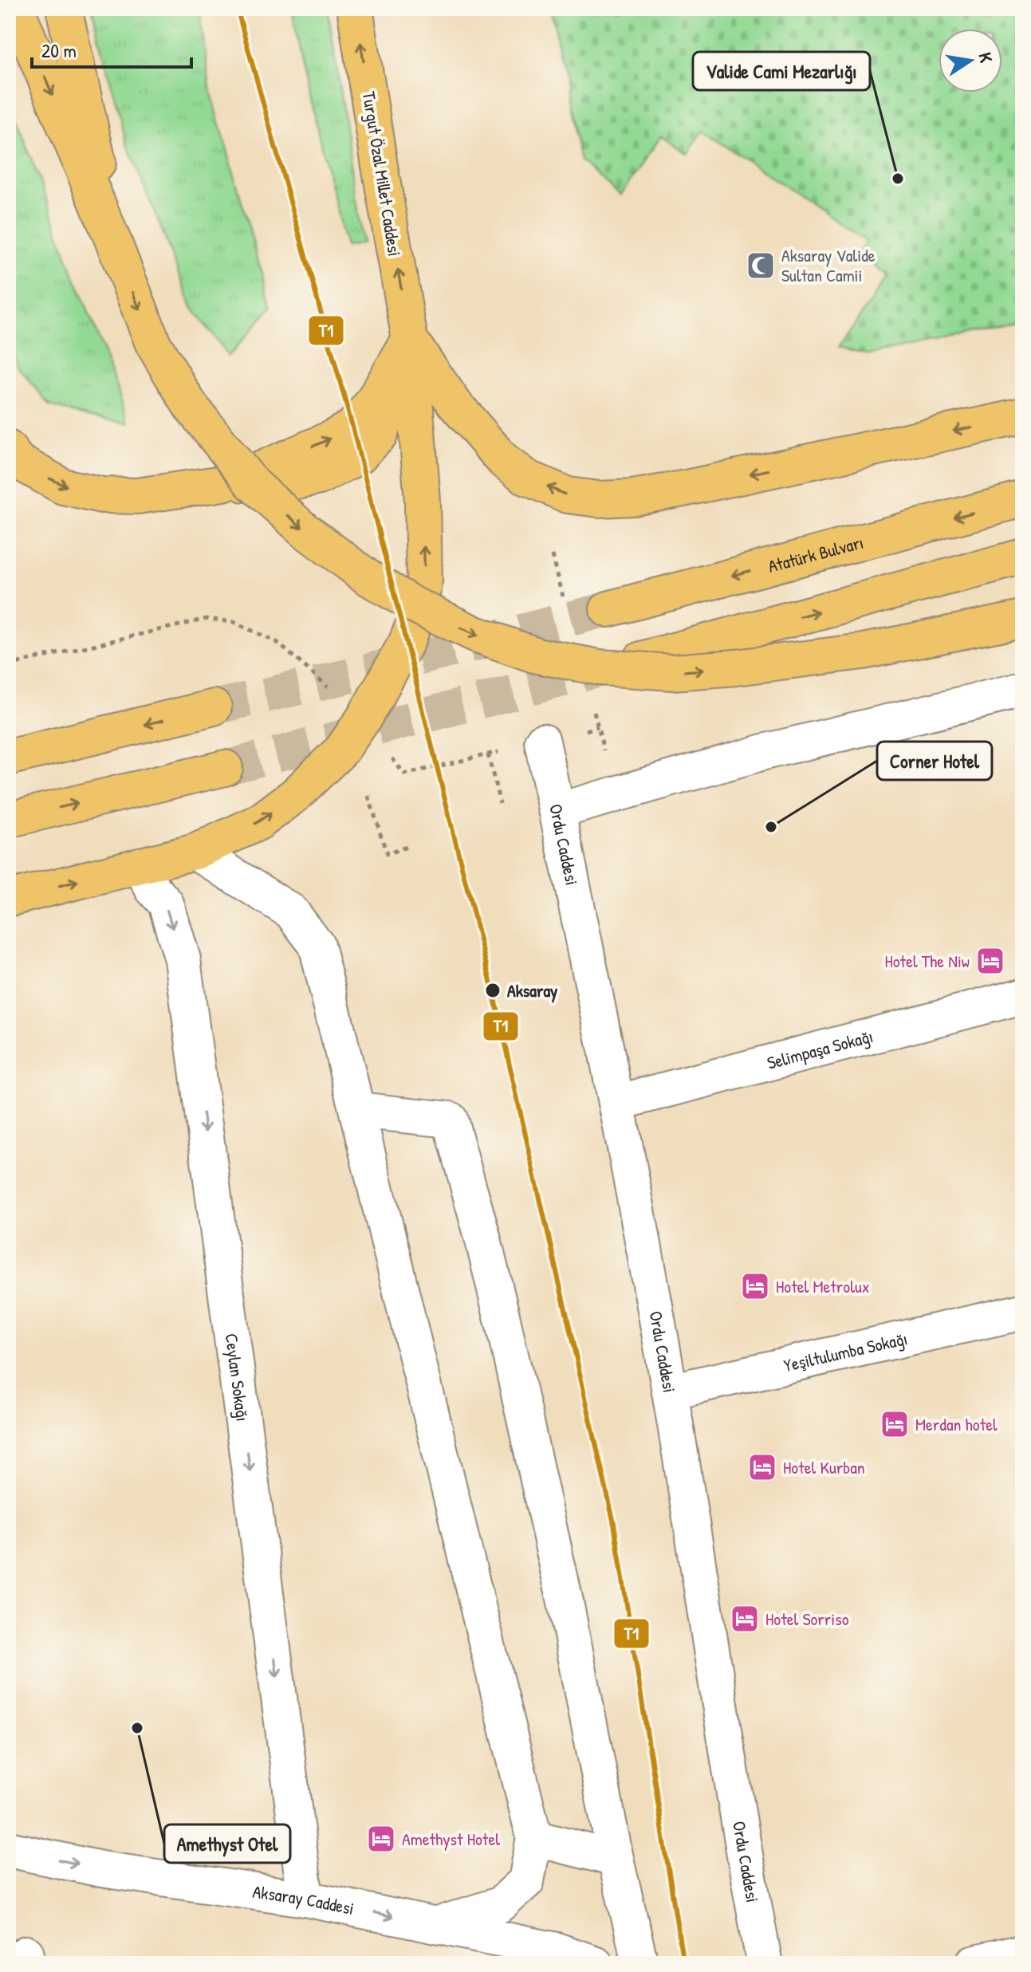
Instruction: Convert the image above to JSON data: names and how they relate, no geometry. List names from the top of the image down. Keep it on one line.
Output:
{"streets":{"main road":["Turgut Özal Millet Caddesi","Atatürk Bulvarı"],"street":["Ordu Caddesi","Selimpaşa Sokağı","Yeşiltulumba Sokağı","Ceylan Sokağı","Aksaray Caddesi"]},"crossings":[["Turgut Özal Millet Caddesi","Ceylan Sokağı"],["Ordu Caddesi","Selimpaşa Sokağı"],["Ordu Caddesi","Yeşiltulumba Sokağı"],["Ceylan Sokağı","Aksaray Caddesi"]],"one_way":["Turgut Özal Millet Caddesi","Aksaray Caddesi"],"places":{"other":["Valide Cami Mezarlığı","Corner Hotel","Aksaray","Amethyst Otel"],"mosque":["Aksaray Valide Sultan Camii"],"hotel":["Hotel The Niw","Hotel Metrolux","Merdan hotel","Hotel Kurban","Hotel Sorriso","Amethyst Hotel"]},"lines":["transit line T1"],"scale_bar":"20 m","north":"right"}
